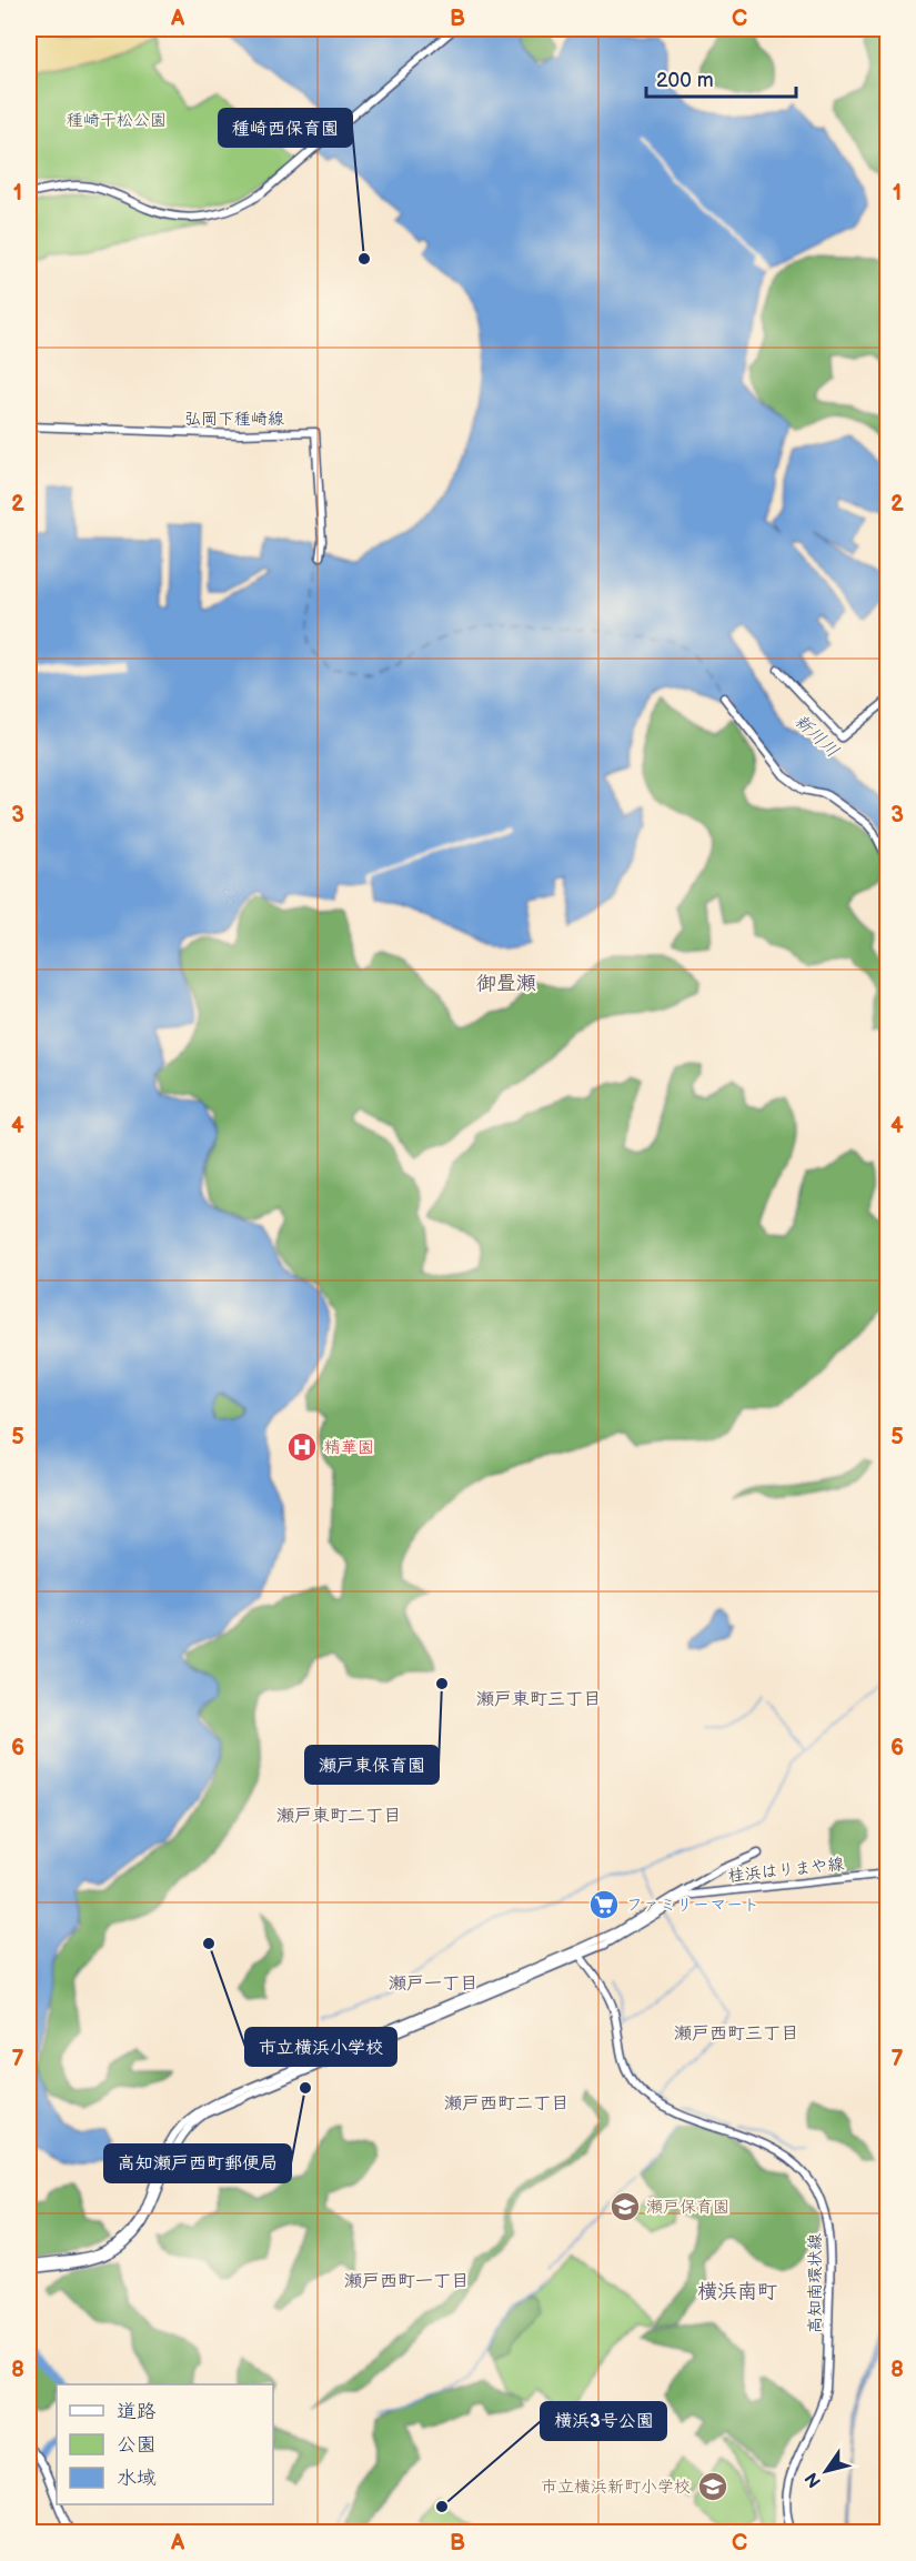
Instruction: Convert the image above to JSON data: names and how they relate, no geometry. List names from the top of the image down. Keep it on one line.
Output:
{"streets":{"main road":["弘岡下種崎線","桂浜はりまや線","高知南環状線"]},"crossings":[["桂浜はりまや線","高知南環状線"]],"districts":["御畳瀬","瀬戸東町三丁目","瀬戸東町二丁目","瀬戸一丁目","瀬戸西町三丁目","瀬戸西町二丁目","瀬戸西町一丁目","横浜南町"],"water":["新川川"],"parks":["種崎干松公園"],"places":{"other":["種崎西保育園","瀬戸東保育園","市立横浜小学校","高知瀬戸西町郵便局","横浜3号公園"],"hospital":["精華園"],"supermarket":["ファミリーマート"],"school or university":["瀬戸保育園","市立横浜新町小学校"]},"legend":["道路","公園","水域"],"scale_bar":"200 m","north":"bottom left","grid":{"columns":["A","B","C"],"rows":["1","2","3","4","5","6","7","8"]}}
